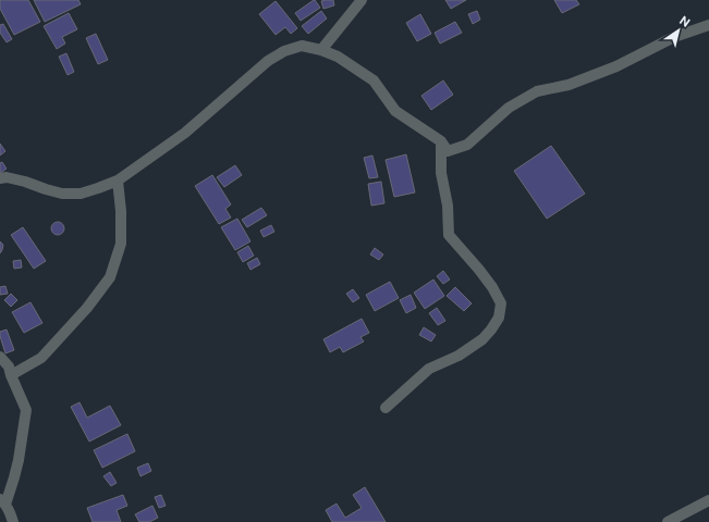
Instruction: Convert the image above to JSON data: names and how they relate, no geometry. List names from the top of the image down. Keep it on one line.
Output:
{"north":"top right"}
